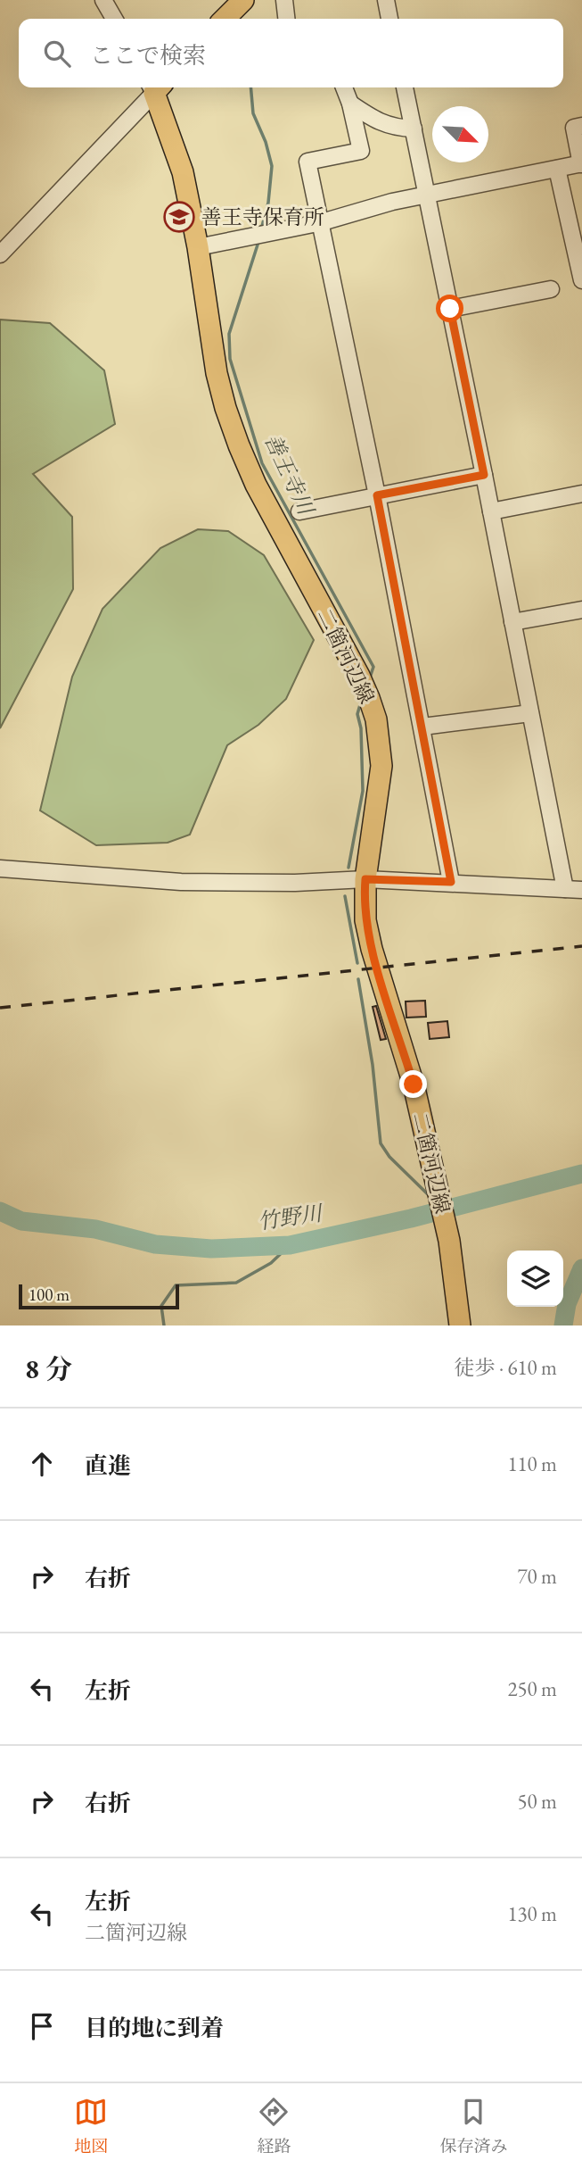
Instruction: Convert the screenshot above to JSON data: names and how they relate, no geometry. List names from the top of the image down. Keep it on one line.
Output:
{"streets":{"main road":["二箇河辺線"]},"water":["善王寺川","竹野川"],"places":{"school or university":["善王寺保育所"]},"scale_bar":"100 m","north":"bottom right","page":{"search":"ここで検索","scale":"100 m","heading":["8 分","徒歩 · 610 m"],"list":[["直進","110 m"],["右折","70 m"],["左折","250 m"],["右折","50 m"],["左折","二箇河辺線","130 m"],"目的地に到着"],"nav":["地図","経路","保存済み"]}}
